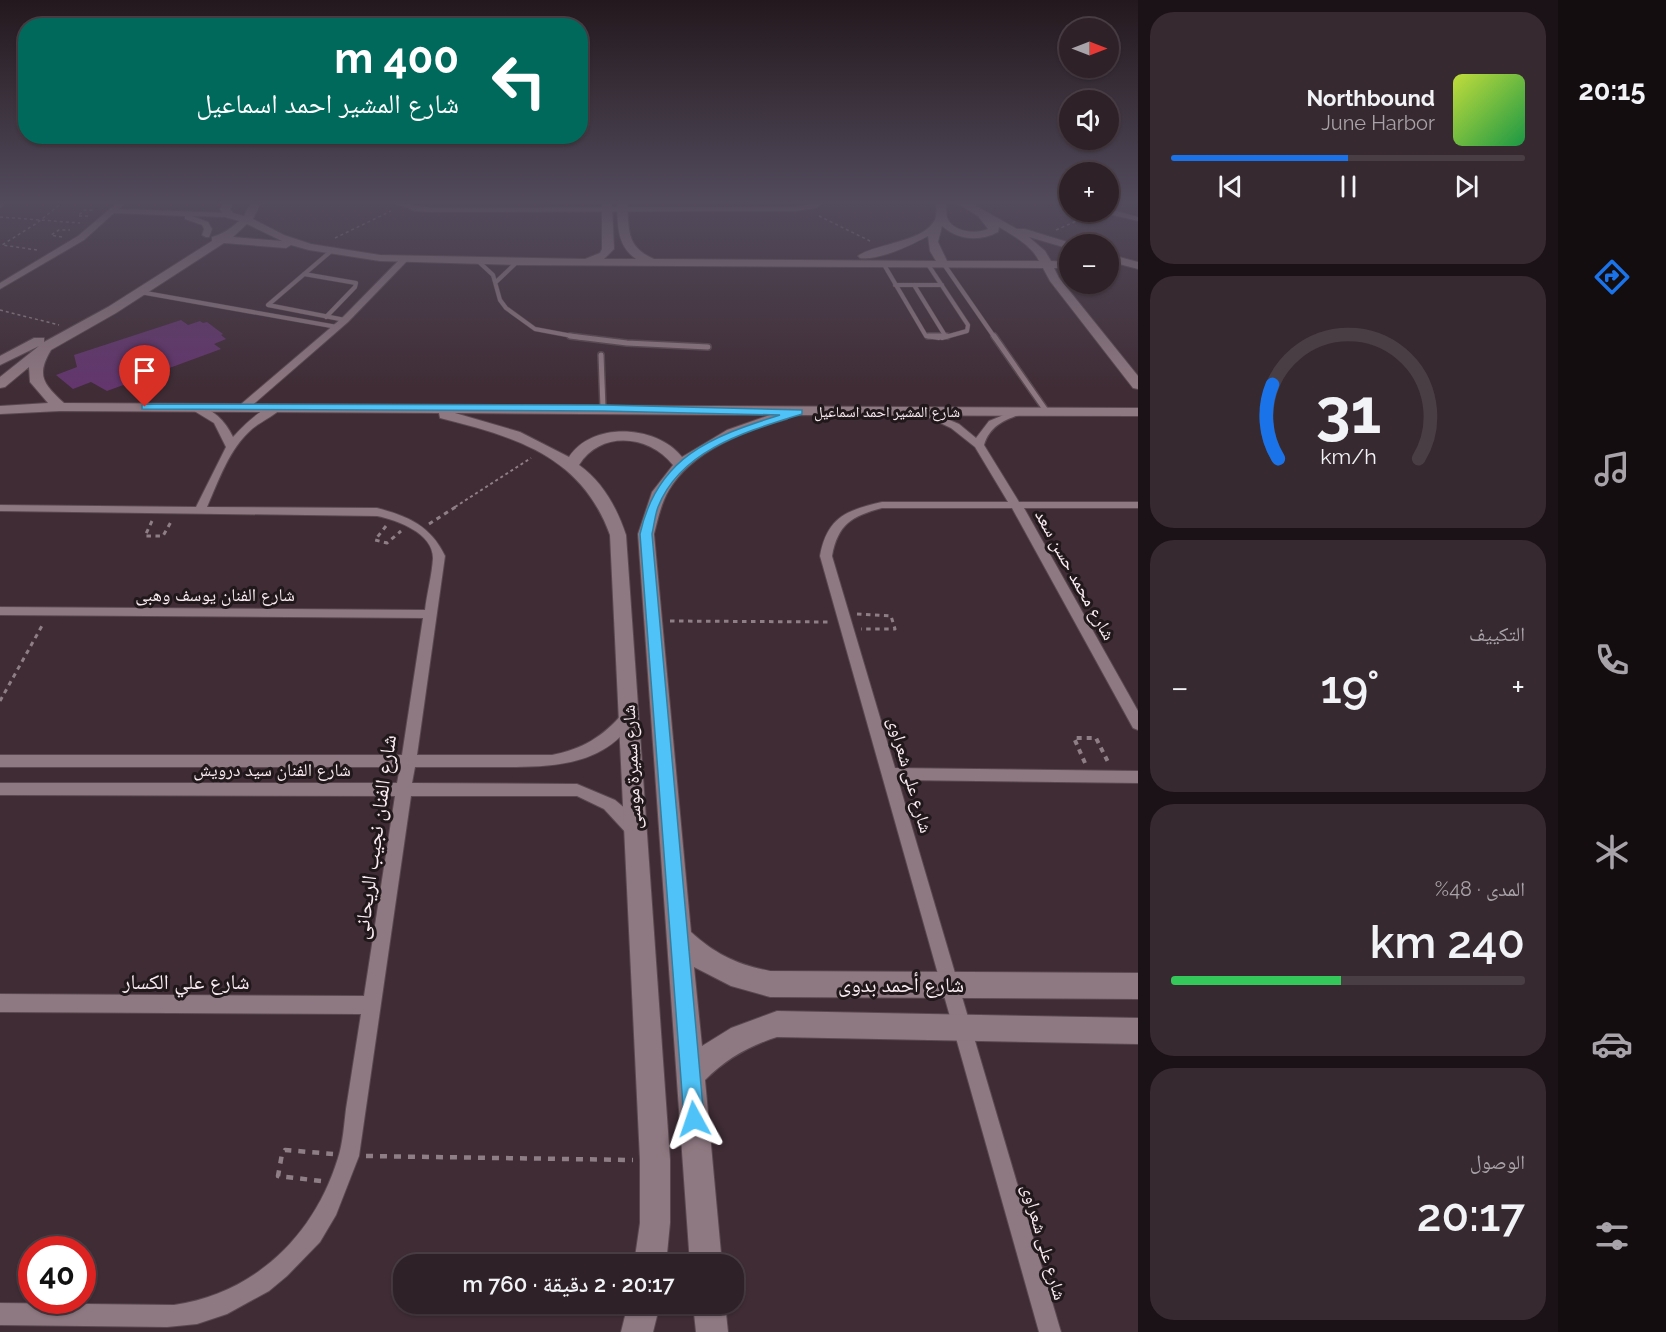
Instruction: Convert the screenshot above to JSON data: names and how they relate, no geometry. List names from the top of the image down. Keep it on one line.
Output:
{"streets":{"main road":["شارع المشير احمد اسماعيل","شارع سميرة موسى","شارع أحمد بدوى"],"street":["شارع محمد حسن سعد","شارع الفنان يوسف وهبى","شارع الفنان سيد درويش","شارع على شعراوى","شارع الفنان نجيب الريحانى","شارع علي الكسار"]},"crossings":[["شارع المشير احمد اسماعيل","شارع محمد حسن سعد"],["شارع المشير احمد اسماعيل","شارع سميرة موسى"],["شارع محمد حسن سعد","شارع على شعراوى"],["شارع الفنان يوسف وهبى","شارع الفنان نجيب الريحانى"],["شارع سميرة موسى","شارع الفنان سيد درويش"],["شارع سميرة موسى","شارع أحمد بدوى"],["شارع الفنان سيد درويش","شارع الفنان نجيب الريحانى"],["شارع على شعراوى","شارع أحمد بدوى"],["شارع الفنان نجيب الريحانى","شارع علي الكسار"]],"north":"right","page":{"tabs":"20:15","map_buttons":["+","−"],"turn":["400 m","شارع المشير احمد اسماعيل"],"song":["Northbound","June Harbor"],"tile":["التكييف",["المدى · 48%","240 km"],["الوصول","20:17"]],"heat":["−","19°","+"],"limit":"40","trip":"20:17 · 2 دقيقة · 760 m","gauge":["31","km/h"]}}
